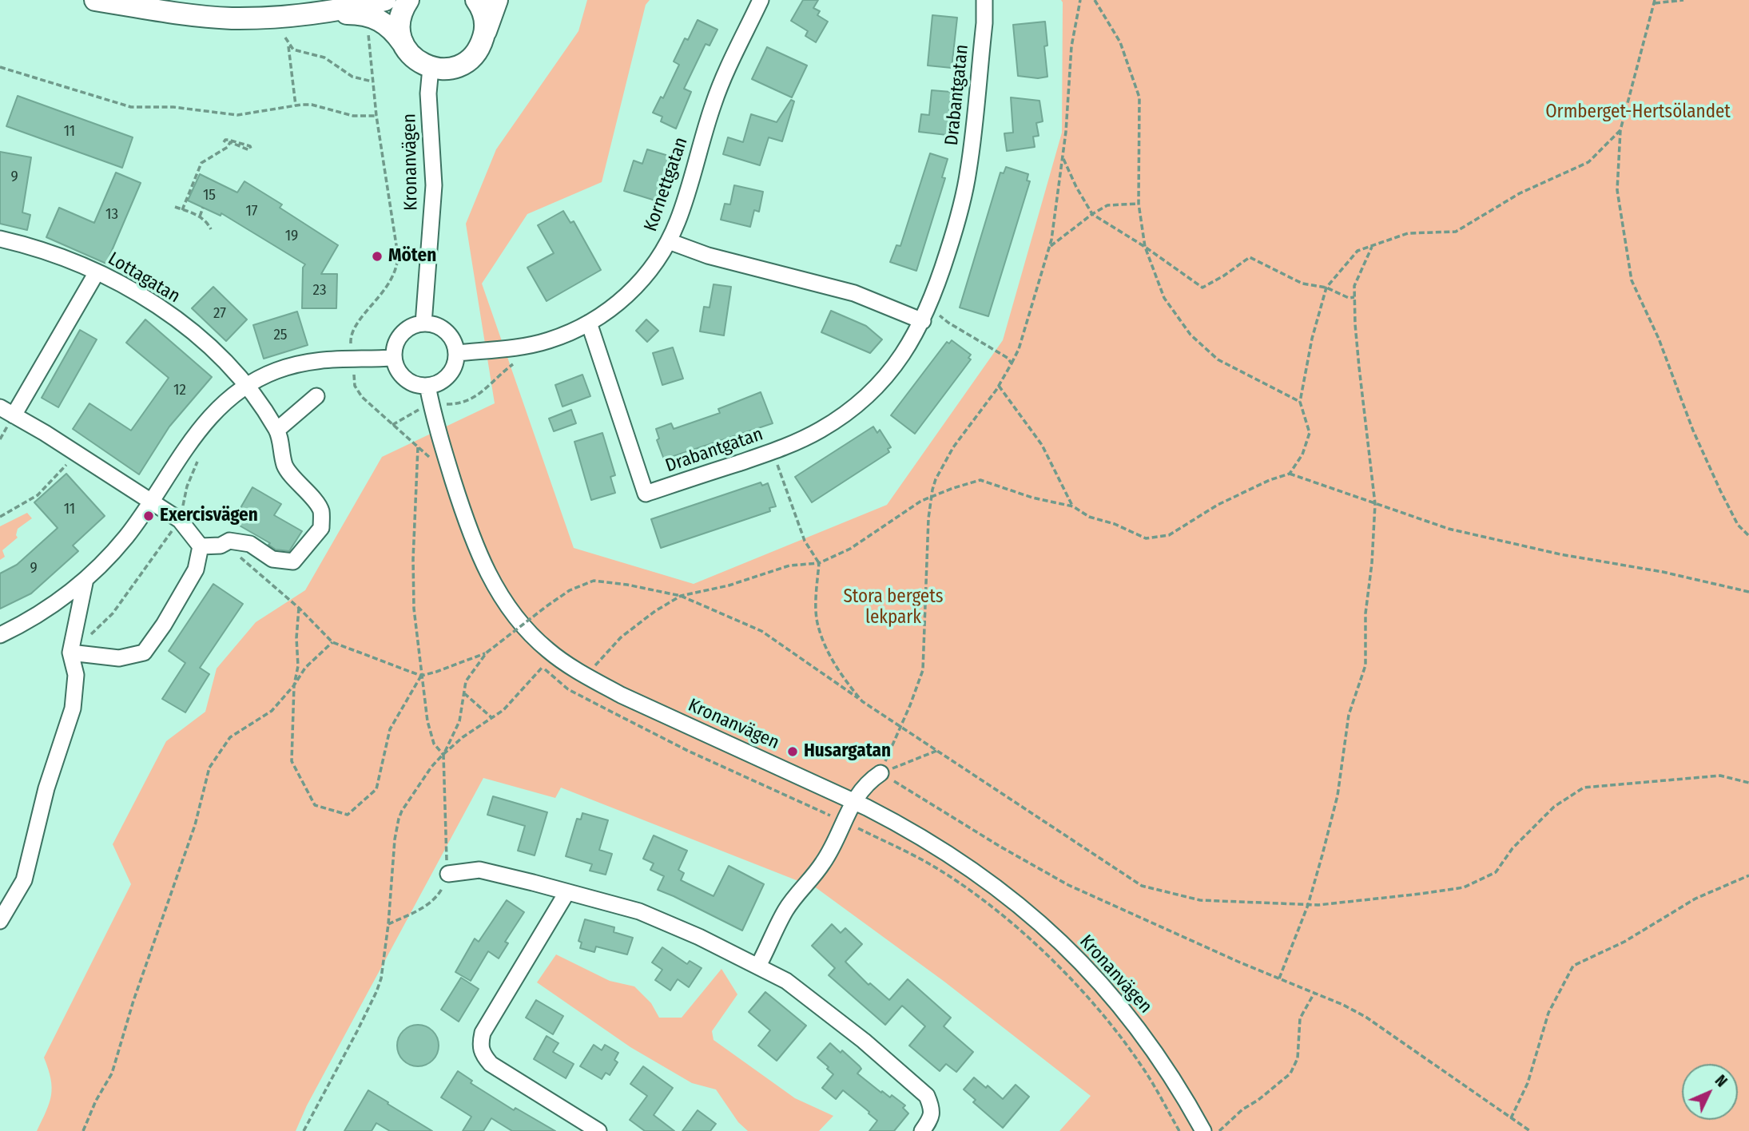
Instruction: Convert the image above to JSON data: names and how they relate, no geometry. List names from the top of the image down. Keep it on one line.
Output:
{"streets":{"street":["Drabantgatan","Kronanvägen","Kornettgatan","Lottagatan"]},"crossings":[["Drabantgatan","Kornettgatan"],["Kronanvägen","Kornettgatan"]],"parks":["Ormberget-Hertsölandet","Stora bergets lekpark"],"places":["Möten","Exercisvägen","Husargatan"],"house_numbers":["11","9","15","17","13","19","23","27","25","12","11","9"],"north":"top right"}
